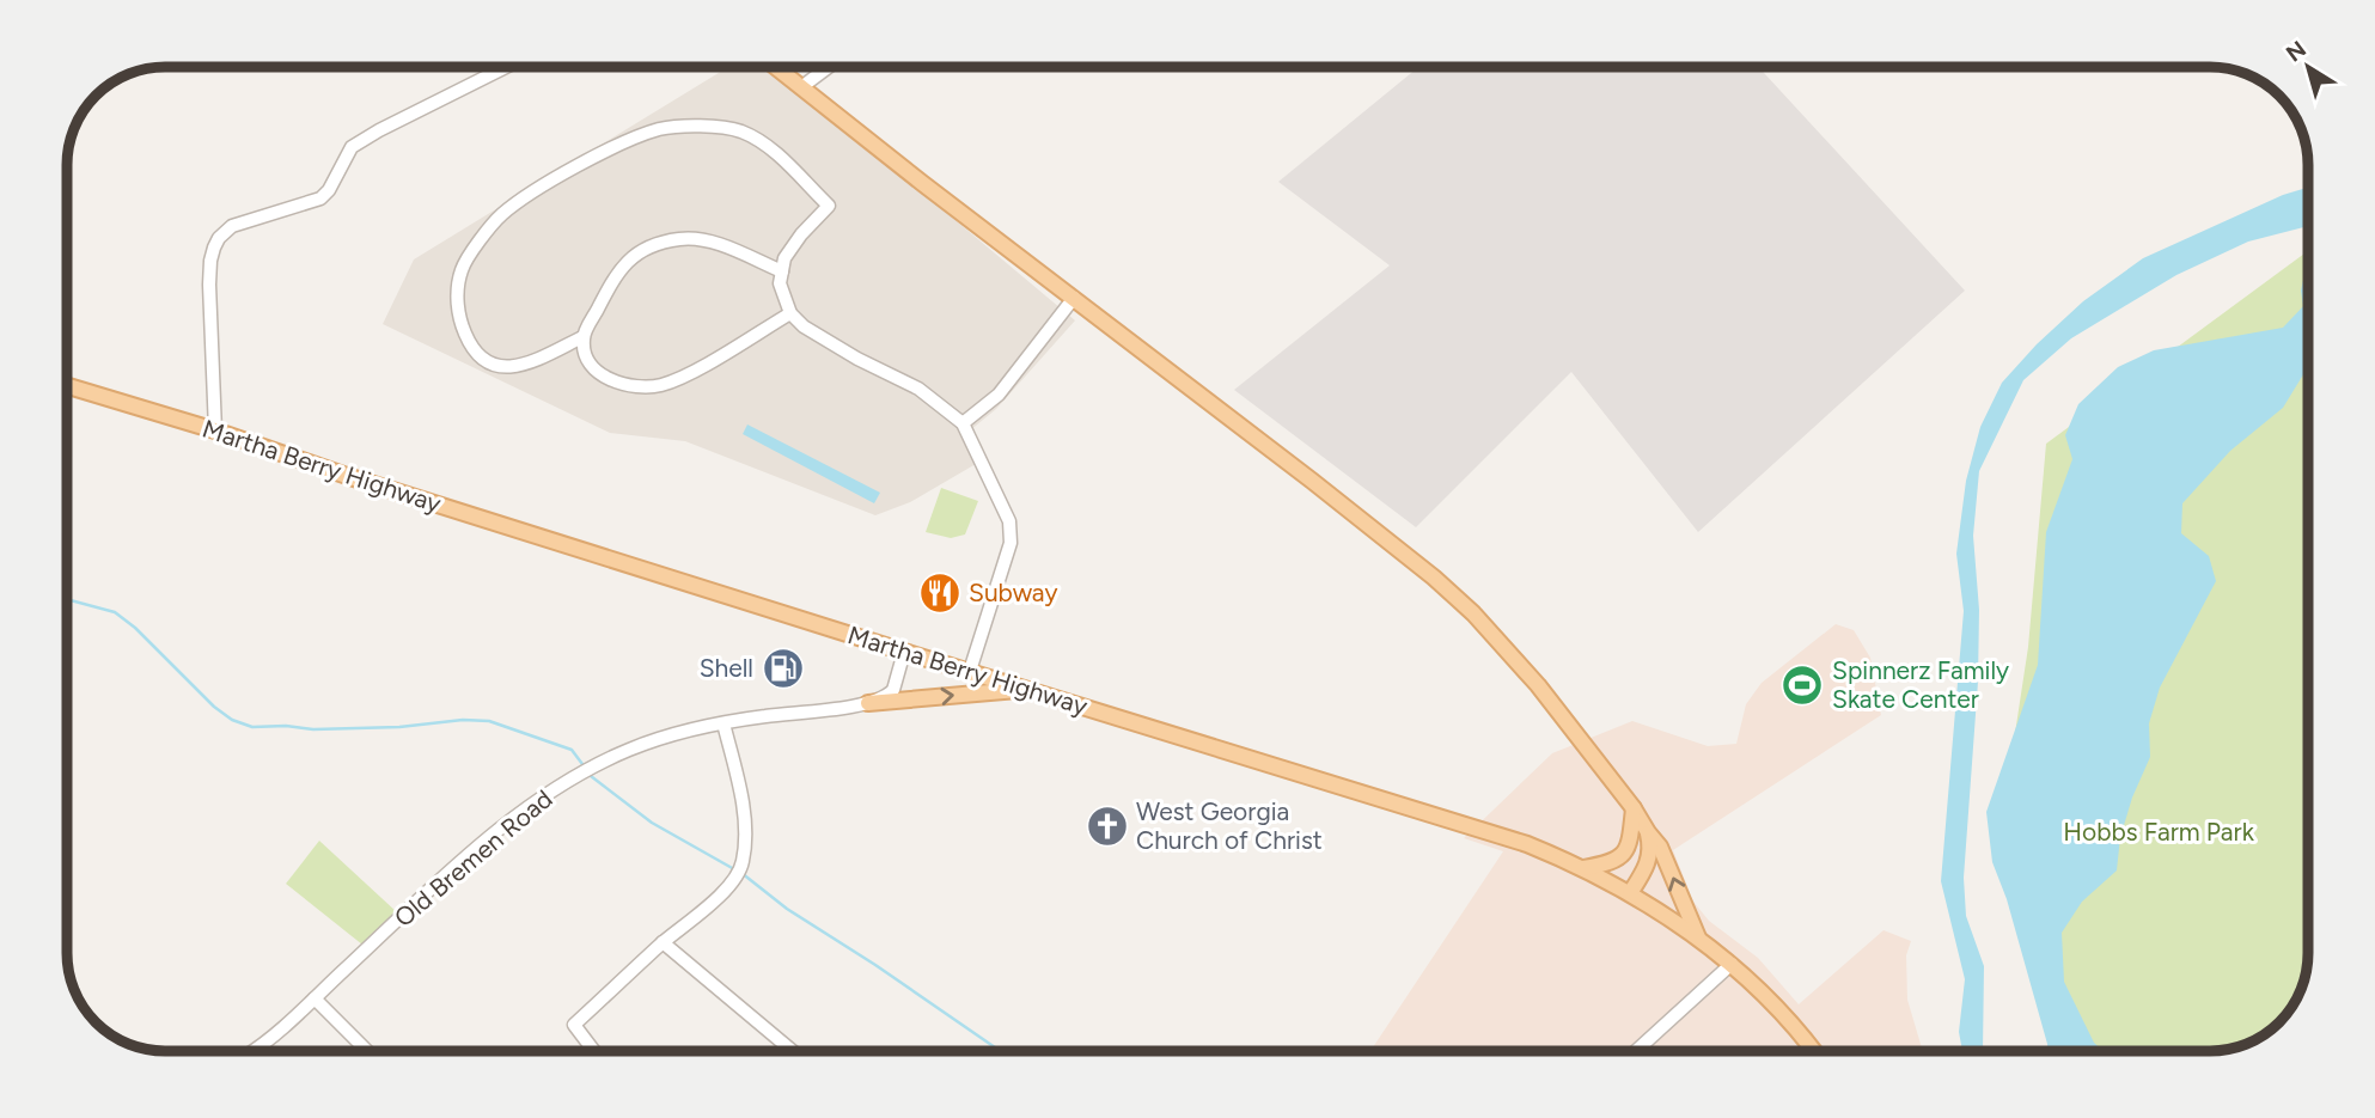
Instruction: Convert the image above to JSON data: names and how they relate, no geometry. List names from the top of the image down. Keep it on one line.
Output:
{"streets":{"main road":["Martha Berry Highway"],"street":["Old Bremen Road"]},"parks":["Hobbs Farm Park"],"places":{"restaurant":["Subway"],"fuel station":["Shell"],"sports":["Spinnerz Family Skate Center"],"church":["West Georgia Church of Christ"]},"north":"top left"}
